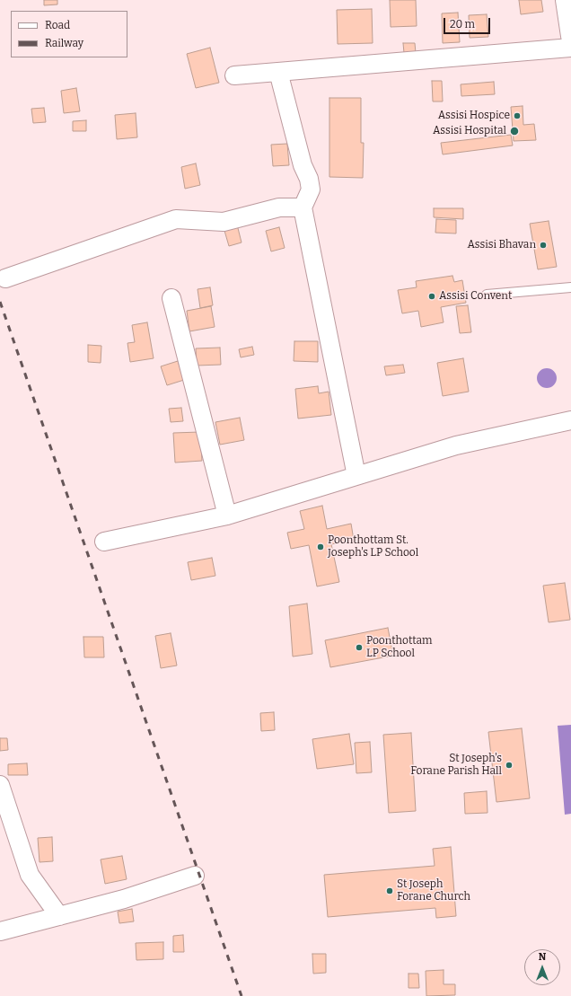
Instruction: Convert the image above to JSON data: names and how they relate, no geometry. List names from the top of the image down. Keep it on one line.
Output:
{"places":["Assisi Hospice","Assisi Hospital","Assisi Bhavan","Assisi Convent","Poonthottam St. Joseph's LP School","Poonthottam LP School","St Joseph's Forane Parish Hall","St Joseph Forane Church"],"legend":["Road","Railway"],"scale_bar":"20 m","north":"top"}
